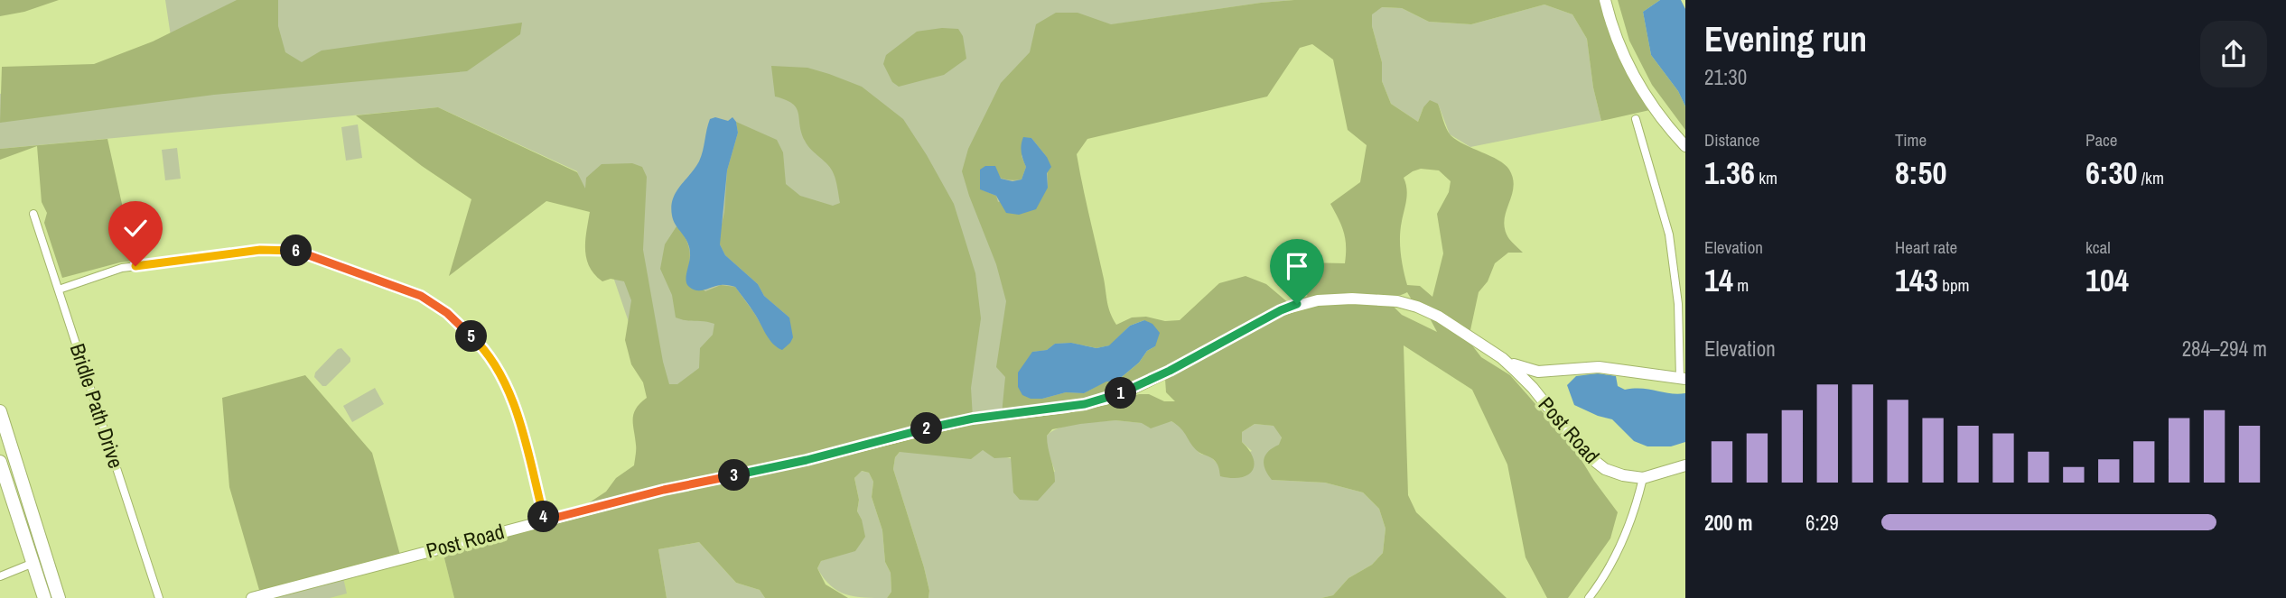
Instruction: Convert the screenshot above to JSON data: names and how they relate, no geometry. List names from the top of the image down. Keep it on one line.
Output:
{"streets":{"main road":["Post Road"],"street":["Bridle Path Drive"]},"page":{"heading":["Evening run","21:30"],"stats":[["Distance","1.36 km"],["Time","8:50"],["Pace","6:30 /km"],["Elevation","14 m"],["Heart rate","143 bpm"],["kcal","104"]],"pins":["6","5","1","2","3","4"],"chart":["Elevation","284–294 m"],"list":[{"name":"200 m","note":"6:29"}]}}
